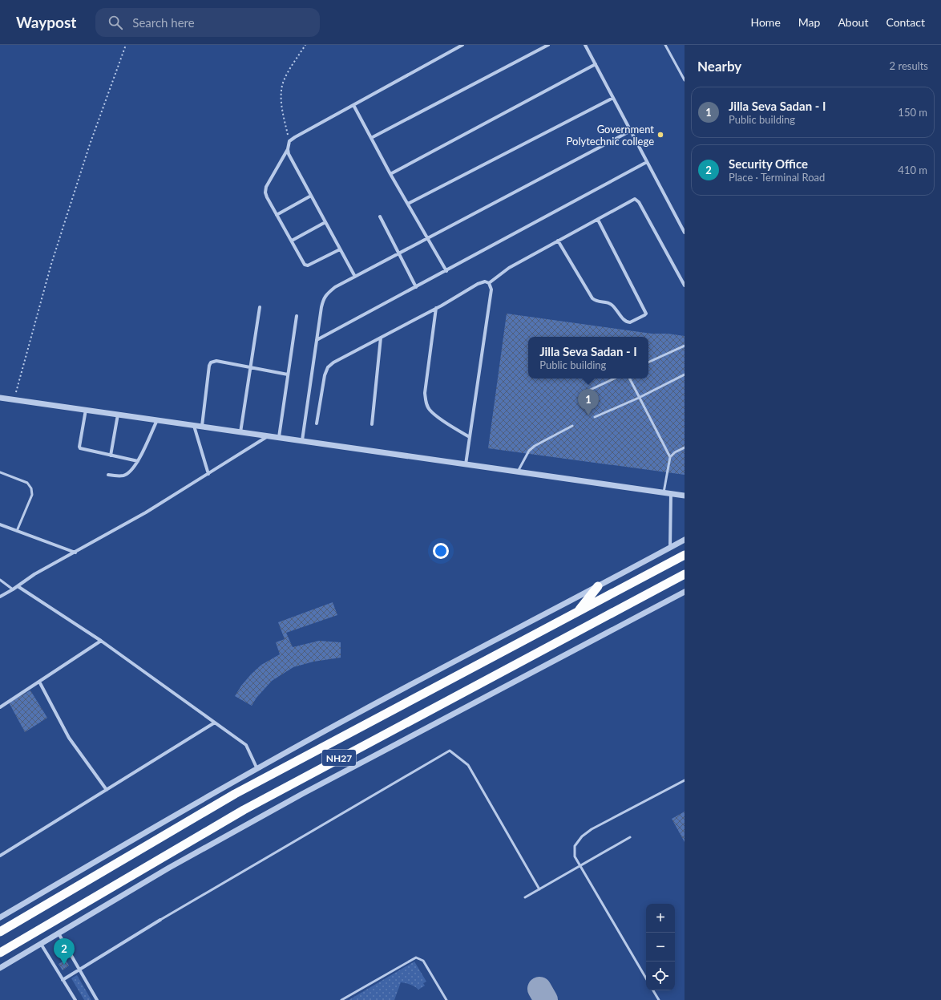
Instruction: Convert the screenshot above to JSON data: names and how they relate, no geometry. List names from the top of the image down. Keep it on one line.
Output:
{"streets":{"highway":["NH27"]},"places":["Government Polytechnic college"],"page":{"header":"Waypost","search":"Search here","nav":["Home","Map","About","Contact"],"heading":["Nearby","2 results"],"list":[{"mark":"1","name":"Jilla Seva Sadan - I","note":"Public building","value":"150 m"},{"mark":"2","name":"Security Office","note":"Place · Terminal Road","value":"410 m"}],"popup":["Jilla Seva Sadan - I","Public building"],"pins":["1","2"],"map_buttons":["+","−"]}}
